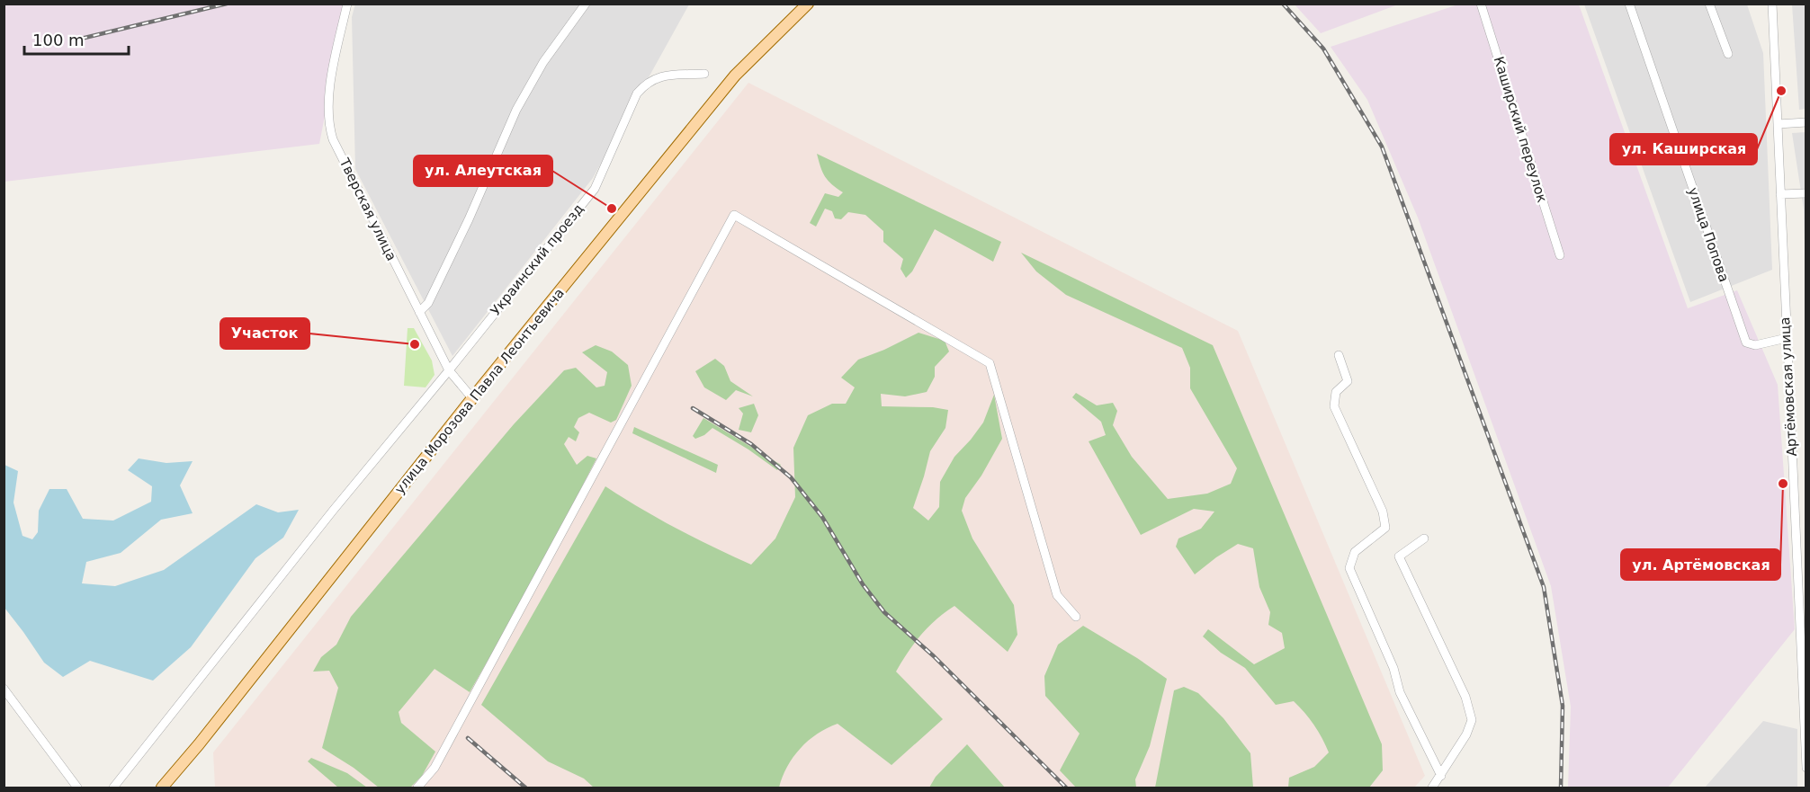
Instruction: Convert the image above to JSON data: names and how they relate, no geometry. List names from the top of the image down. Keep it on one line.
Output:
{"streets":{"main road":["улица Морозова Павла Леонтьевича"],"street":["Каширский переулок","Тверская улица","улица Попова","Украинский проезд","Артёмовская улица"]},"crossings":[["Тверская улица","Украинский проезд"],["Тверская улица","улица Морозова Павла Леонтьевича"],["улица Попова","Артёмовская улица"]],"places":["ул. Каширская","ул. Алеутская","Участок","ул. Артёмовская"],"scale_bar":"100 m"}
